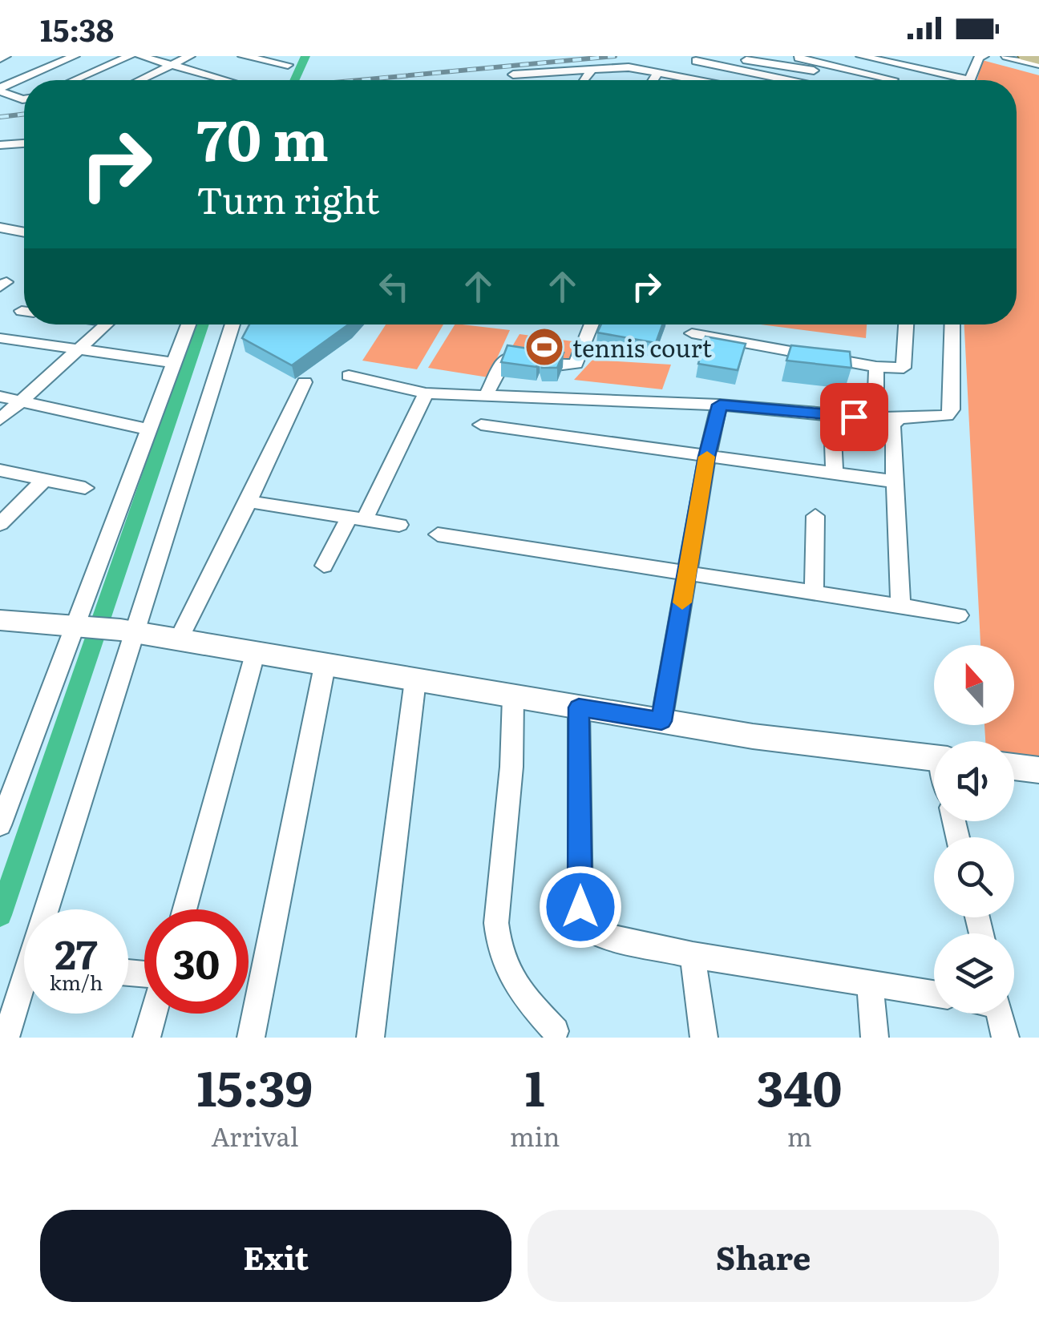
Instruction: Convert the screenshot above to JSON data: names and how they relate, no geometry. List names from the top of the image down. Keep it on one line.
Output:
{"places":{"sports":["tennis court"]},"north":"top","page":{"status":"15:38","turn":["70 m","Turn right"],"speed":"27 km/h","limit":"30","eta":["15:39","Arrival","1","min","340","m"],"buttons":["Exit","Share"]}}
